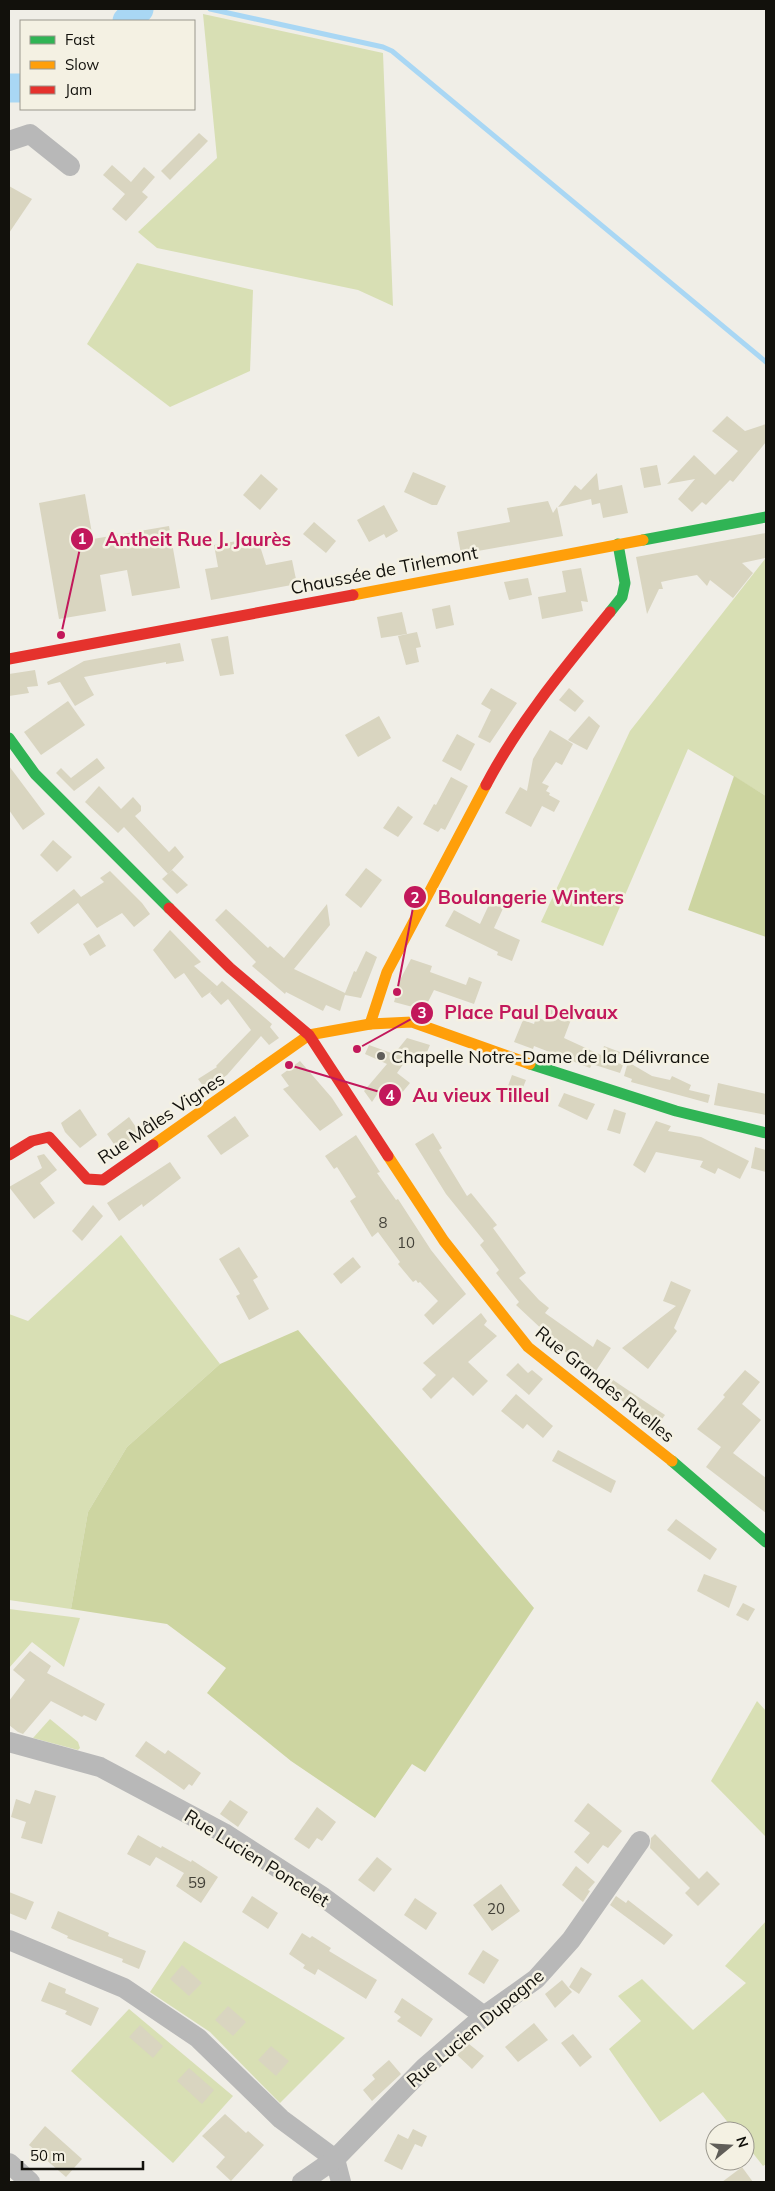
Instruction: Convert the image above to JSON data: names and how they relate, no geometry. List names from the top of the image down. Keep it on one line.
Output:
{"streets":{"street":["Chaussée de Tirlemont","Rue Mâles Vignes","Rue Grandes Ruelles","Rue Lucien Poncelet","Rue Lucien Dupagne"]},"crossings":[["Rue Mâles Vignes","Rue Grandes Ruelles"],["Rue Lucien Poncelet","Rue Lucien Dupagne"]],"places":["Antheit Rue J. Jaurès","Boulangerie Winters","Place Paul Delvaux","Chapelle Notre-Dame de la Délivrance","Au vieux Tilleul"],"house_numbers":["8","10","59","20"],"legend":["Fast","Slow","Jam"],"scale_bar":"50 m","north":"right"}
